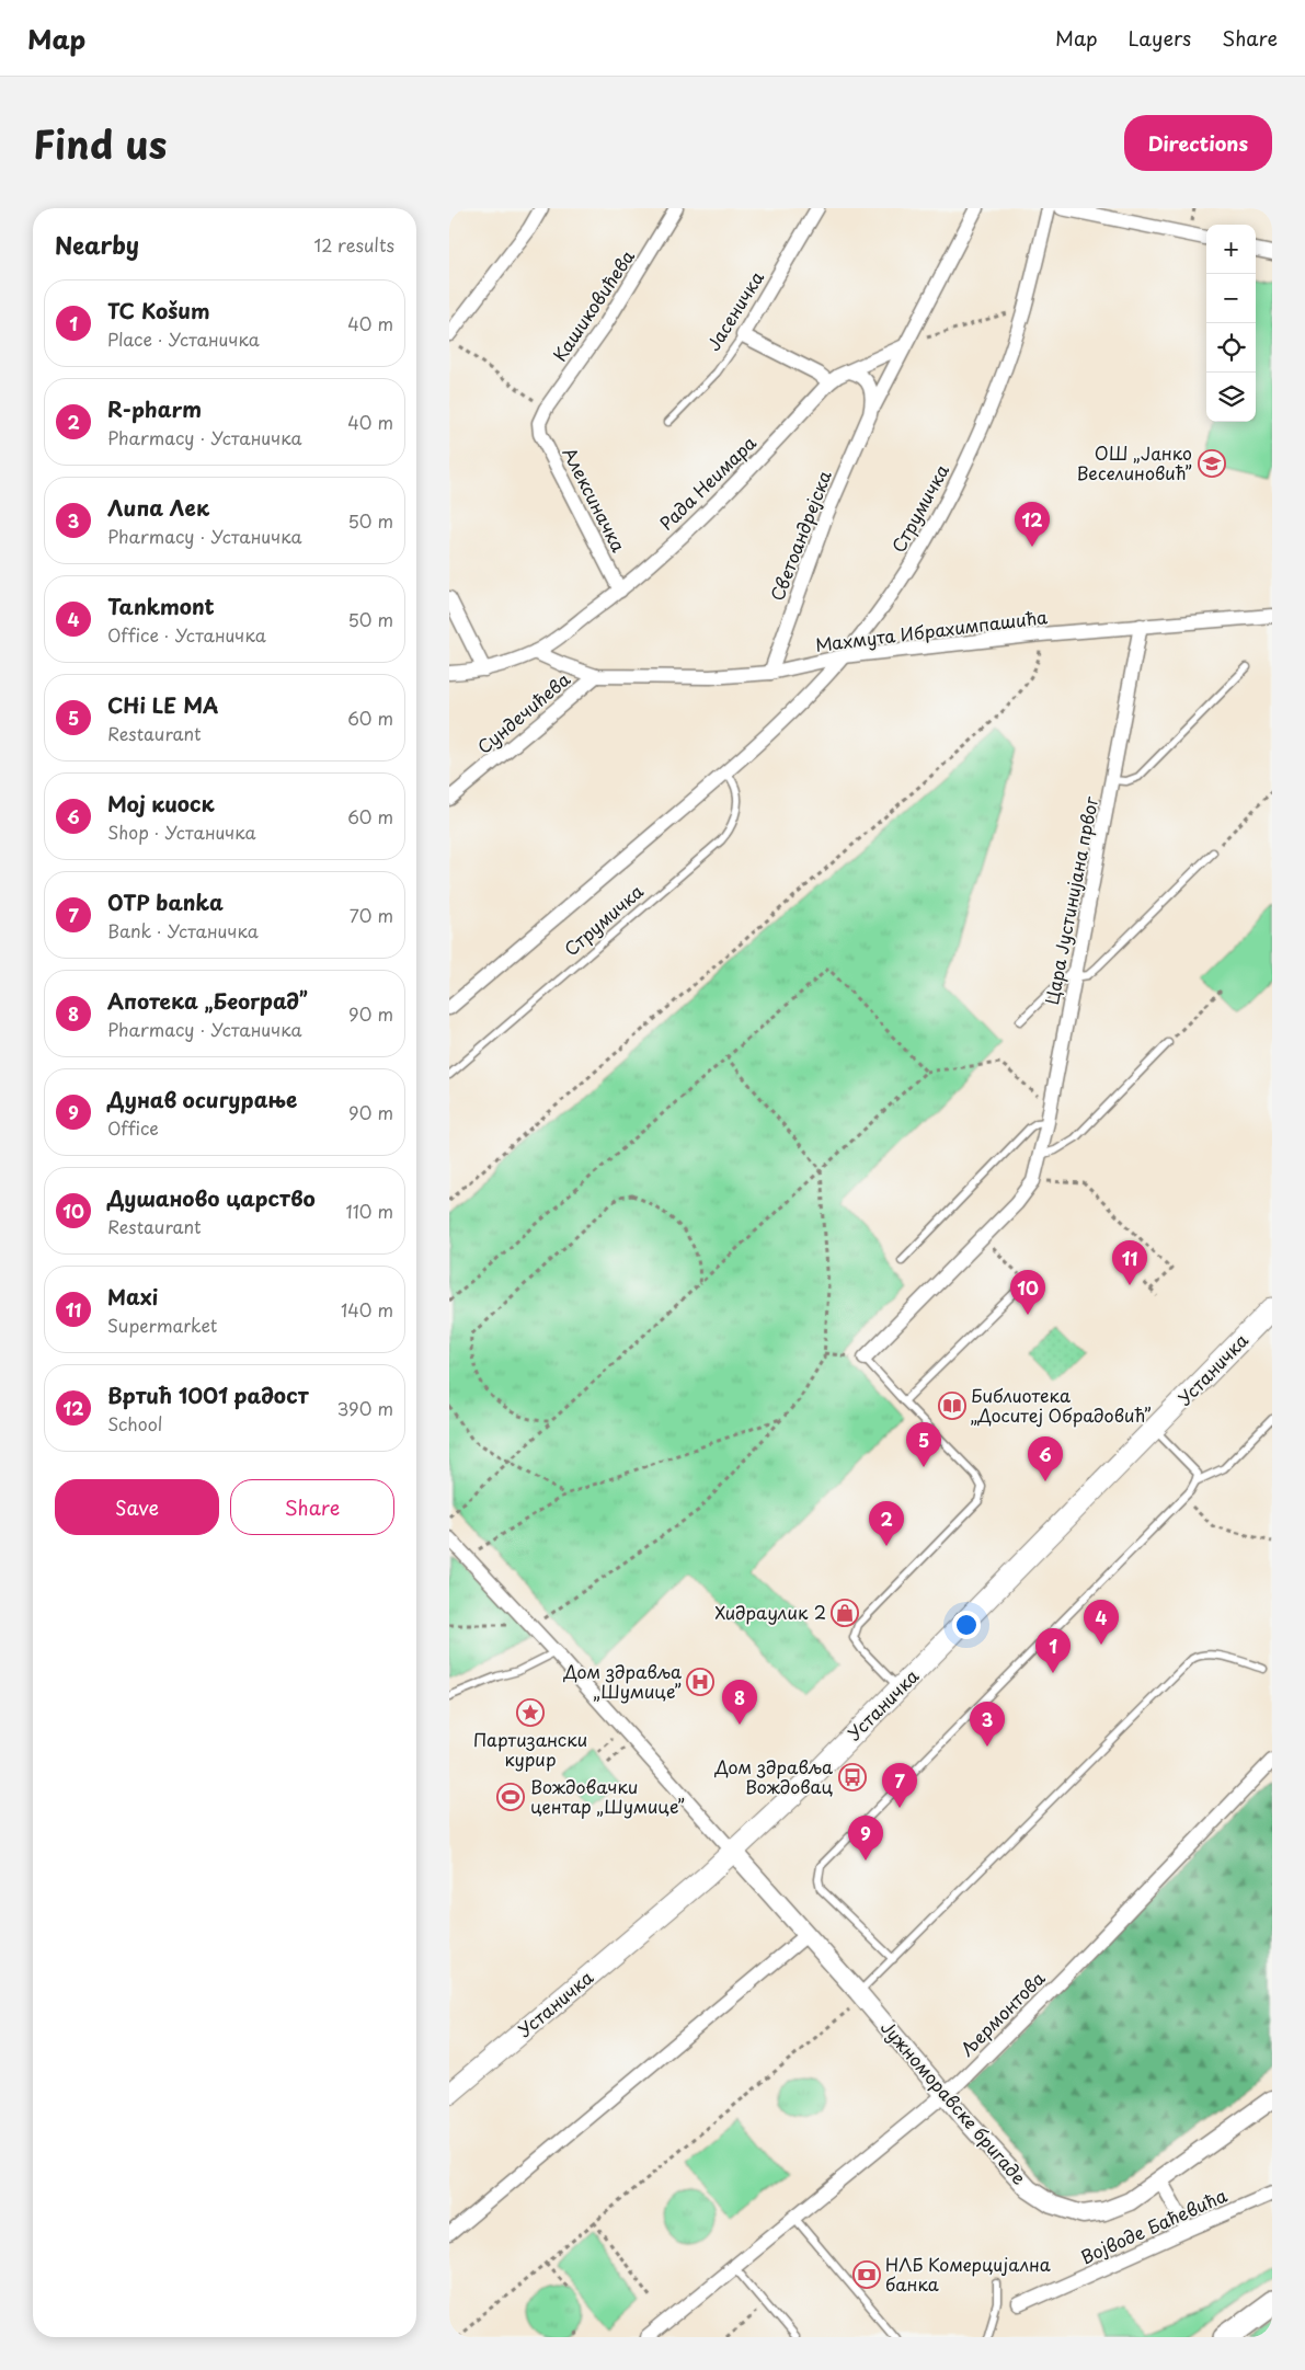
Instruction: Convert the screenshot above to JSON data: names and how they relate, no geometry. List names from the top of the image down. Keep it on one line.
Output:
{"streets":{"main road":["Устаничка"],"street":["Кашиковићева","Јасеничка","Рада Неимара","Алексиначка","Струмичка","Светоандрејска","Махмута Ибрахимпашића","Сундечићева","Цара Јустинијана првог","Љермонтова","Јужноморавске бригаде","Војводе Баћевића"]},"crossings":[["Кашиковићева","Алексиначка"],["Рада Неимара","Алексиначка"],["Рада Неимара","Светоандрејска"],["Рада Неимара","Махмута Ибрахимпашића"],["Струмичка","Махмута Ибрахимпашића"],["Светоандрејска","Махмута Ибрахимпашића"],["Махмута Ибрахимпашића","Сундечићева"],["Махмута Ибрахимпашића","Цара Јустинијана првог"],["Устаничка","Јужноморавске бригаде"],["Љермонтова","Јужноморавске бригаде"]],"places":{"school or university":["ОШ „Јанко Веселиновић”"],"library":["Библиотека „Доситеј Обрадовић”"],"shop":["Хидраулик 2"],"hospital":["Дом здравља „Шумице”"],"place":["Партизански курир"],"bus stop":["Дом здравља Вождовац"],"sports":["Вождовачки центар „Шумице”"],"bank":["НЛБ Комерцијална банка"]},"page":{"header":"Map","nav":["Map","Layers","Share"],"title":"Find us","buttons":["Directions",["Save","Share"]],"heading":["Nearby","12 results"],"map_buttons":["+","−"],"list":[{"mark":"1","name":"TC Košum","note":"Place · Устаничка","value":"40 m"},{"mark":"2","name":"R-pharm","note":"Pharmacy · Устаничка","value":"40 m"},{"mark":"3","name":"Липа Лек","note":"Pharmacy · Устаничка","value":"50 m"},{"mark":"4","name":"Tankmont","note":"Office · Устаничка","value":"50 m"},{"mark":"5","name":"CHi LE MA","note":"Restaurant","value":"60 m"},{"mark":"6","name":"Мој киоск","note":"Shop · Устаничка","value":"60 m"},{"mark":"7","name":"OTP banka","note":"Bank · Устаничка","value":"70 m"},{"mark":"8","name":"Апотека „Београд”","note":"Pharmacy · Устаничка","value":"90 m"},{"mark":"9","name":"Дунав осигурање","note":"Office","value":"90 m"},{"mark":"10","name":"Душаново царство","note":"Restaurant","value":"110 m"},{"mark":"11","name":"Maxi","note":"Supermarket","value":"140 m"},{"mark":"12","name":"Вртић 1001 радост","note":"School","value":"390 m"}],"pins":["12","11","10","5","6","2","4","1","8","3","7","9"]}}
